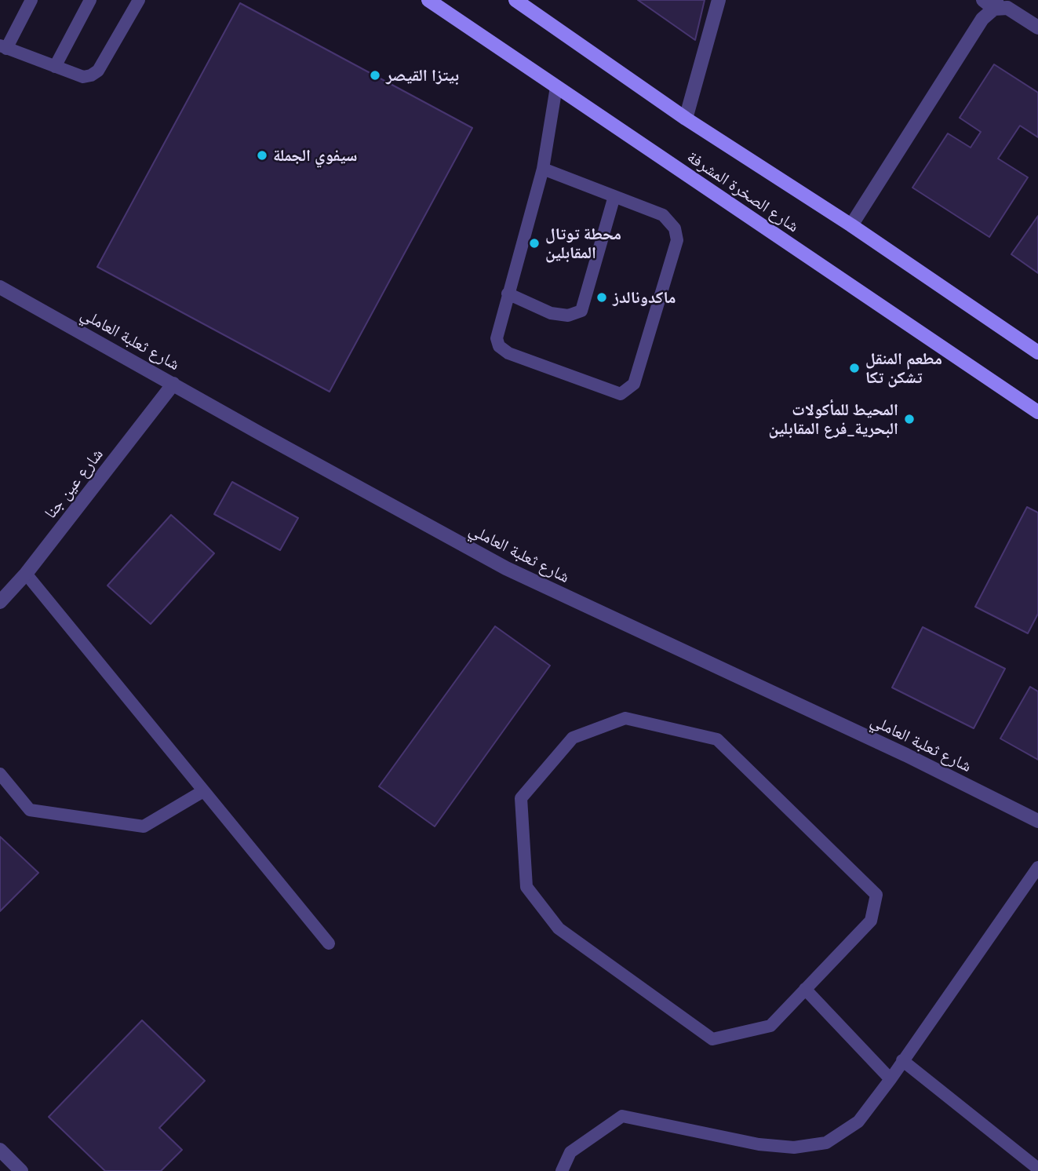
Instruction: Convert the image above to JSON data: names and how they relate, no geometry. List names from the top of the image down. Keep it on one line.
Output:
{"streets":{"main road":["شارع الصخرة المشرفة"],"street":["شارع ثعلبة العاملي","شارع عين جنا"]},"crossings":[["شارع ثعلبة العاملي","شارع عين جنا"]],"places":["بيتزا القيصر","سيفوي الجملة","محطة توتال المقابلين","ماكدونالدز","مطعم المنقل تشكن تكا","المحيط للمأكولات البحرية_فرع المقابلين"]}
